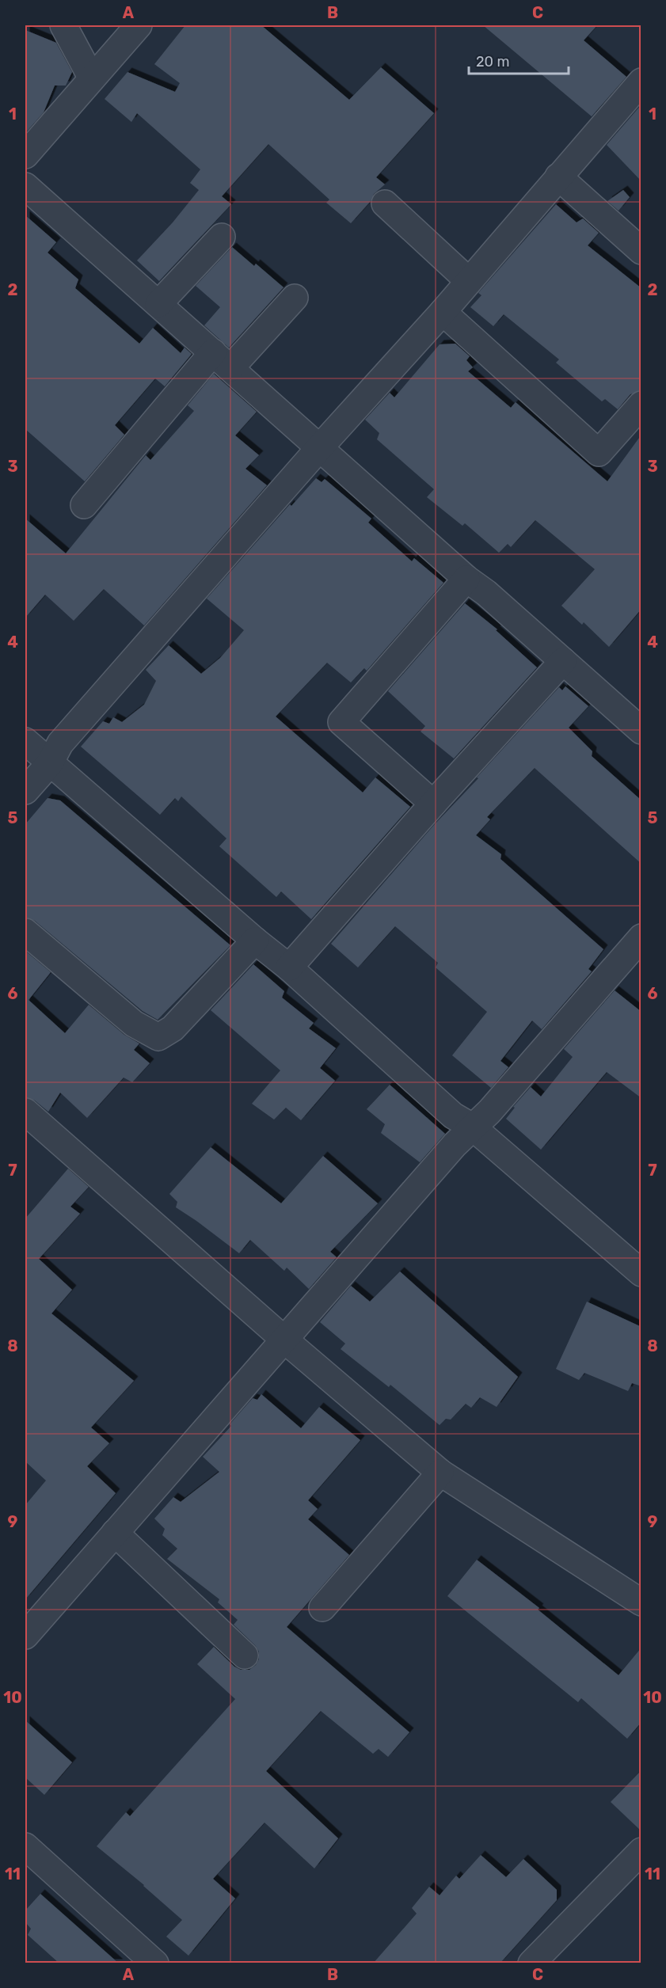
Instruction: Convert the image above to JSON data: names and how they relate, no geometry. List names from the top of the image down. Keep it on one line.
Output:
{"scale_bar":"20 m","grid":{"columns":["A","B","C"],"rows":["1","2","3","4","5","6","7","8","9","10","11"]}}
